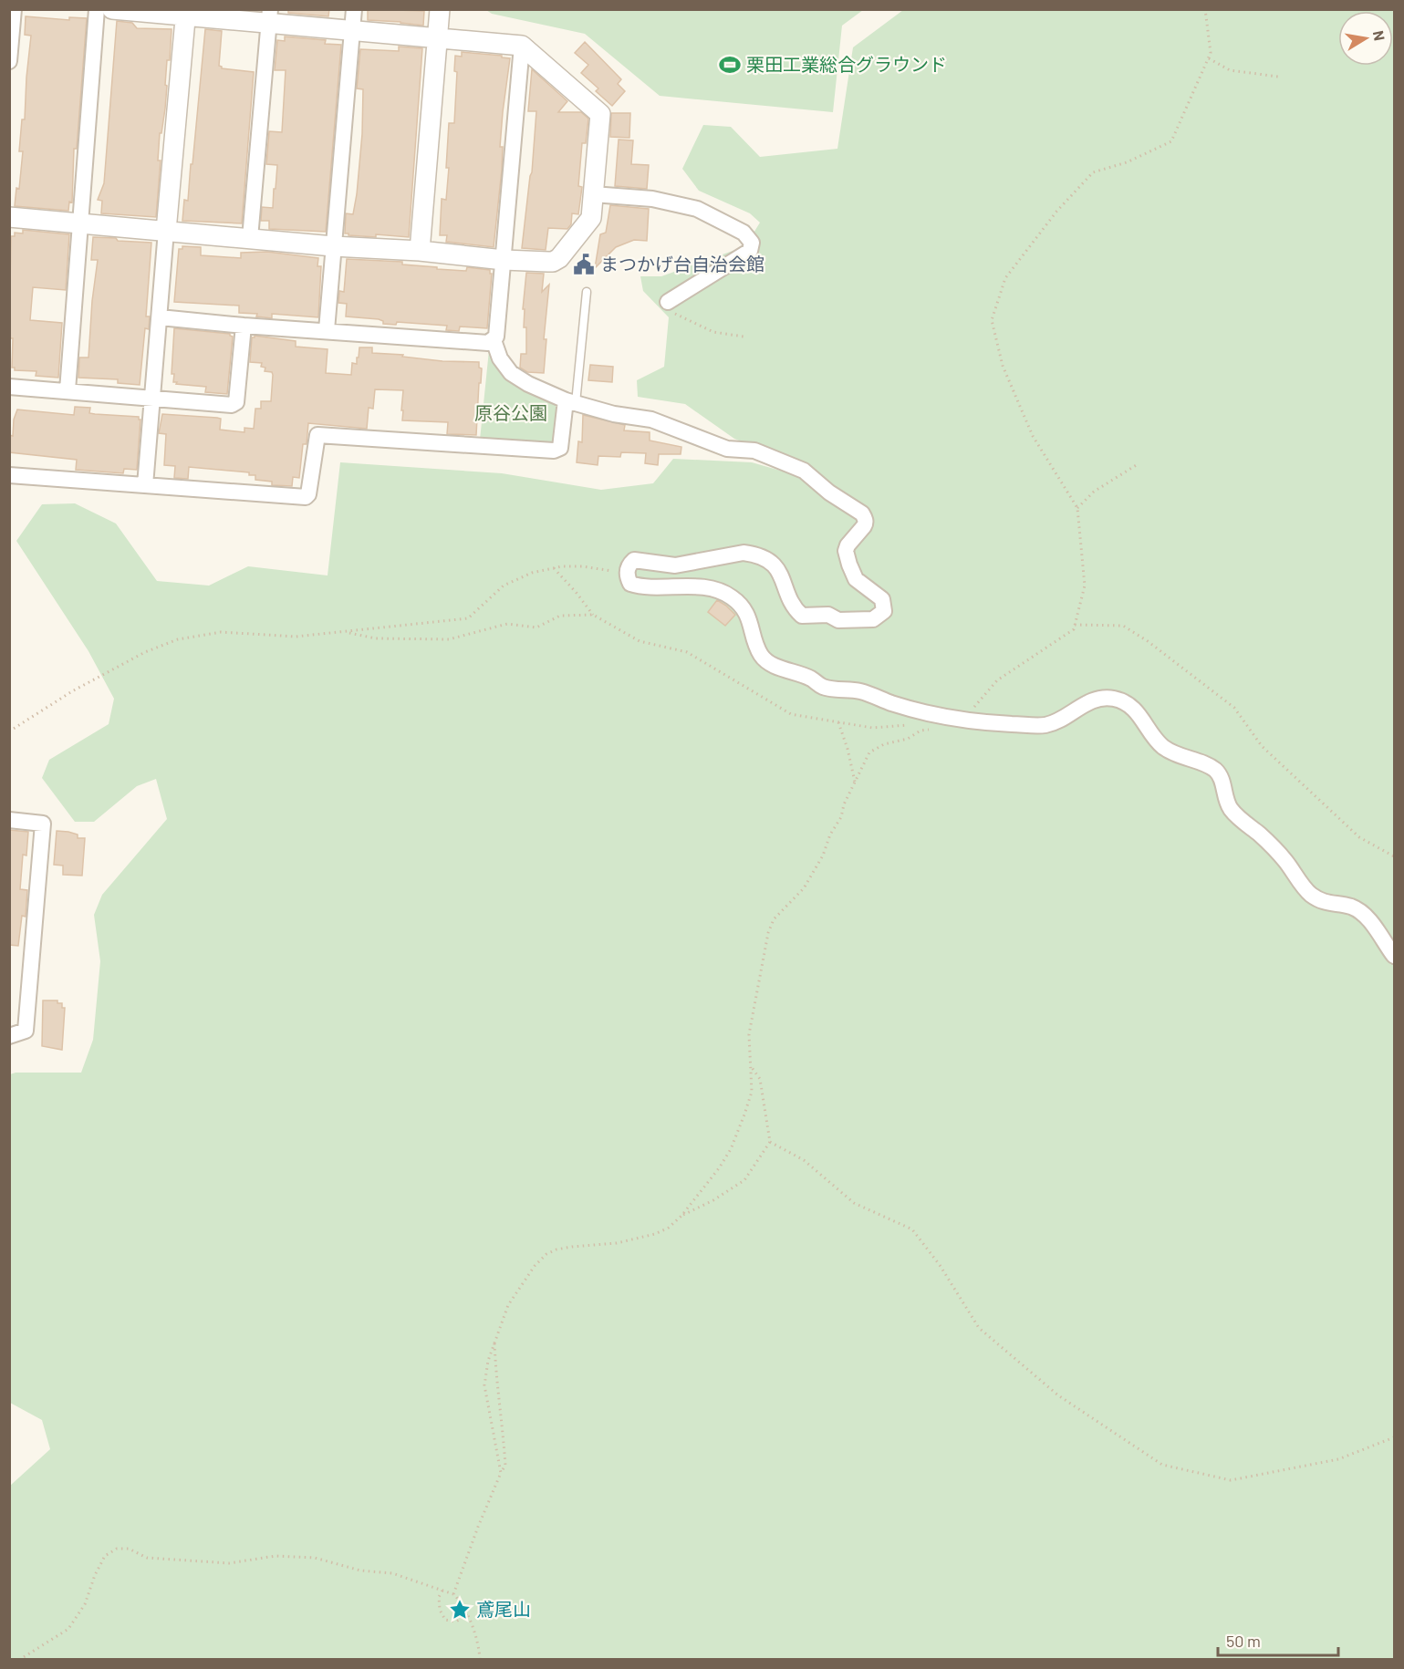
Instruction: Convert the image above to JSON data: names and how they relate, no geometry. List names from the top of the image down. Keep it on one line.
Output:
{"parks":["原谷公園"],"places":{"sports":["栗田工業総合グラウンド"],"public building":["まつかげ台自治会館"],"place":["鳶尾山"]},"scale_bar":"50 m","north":"right"}
